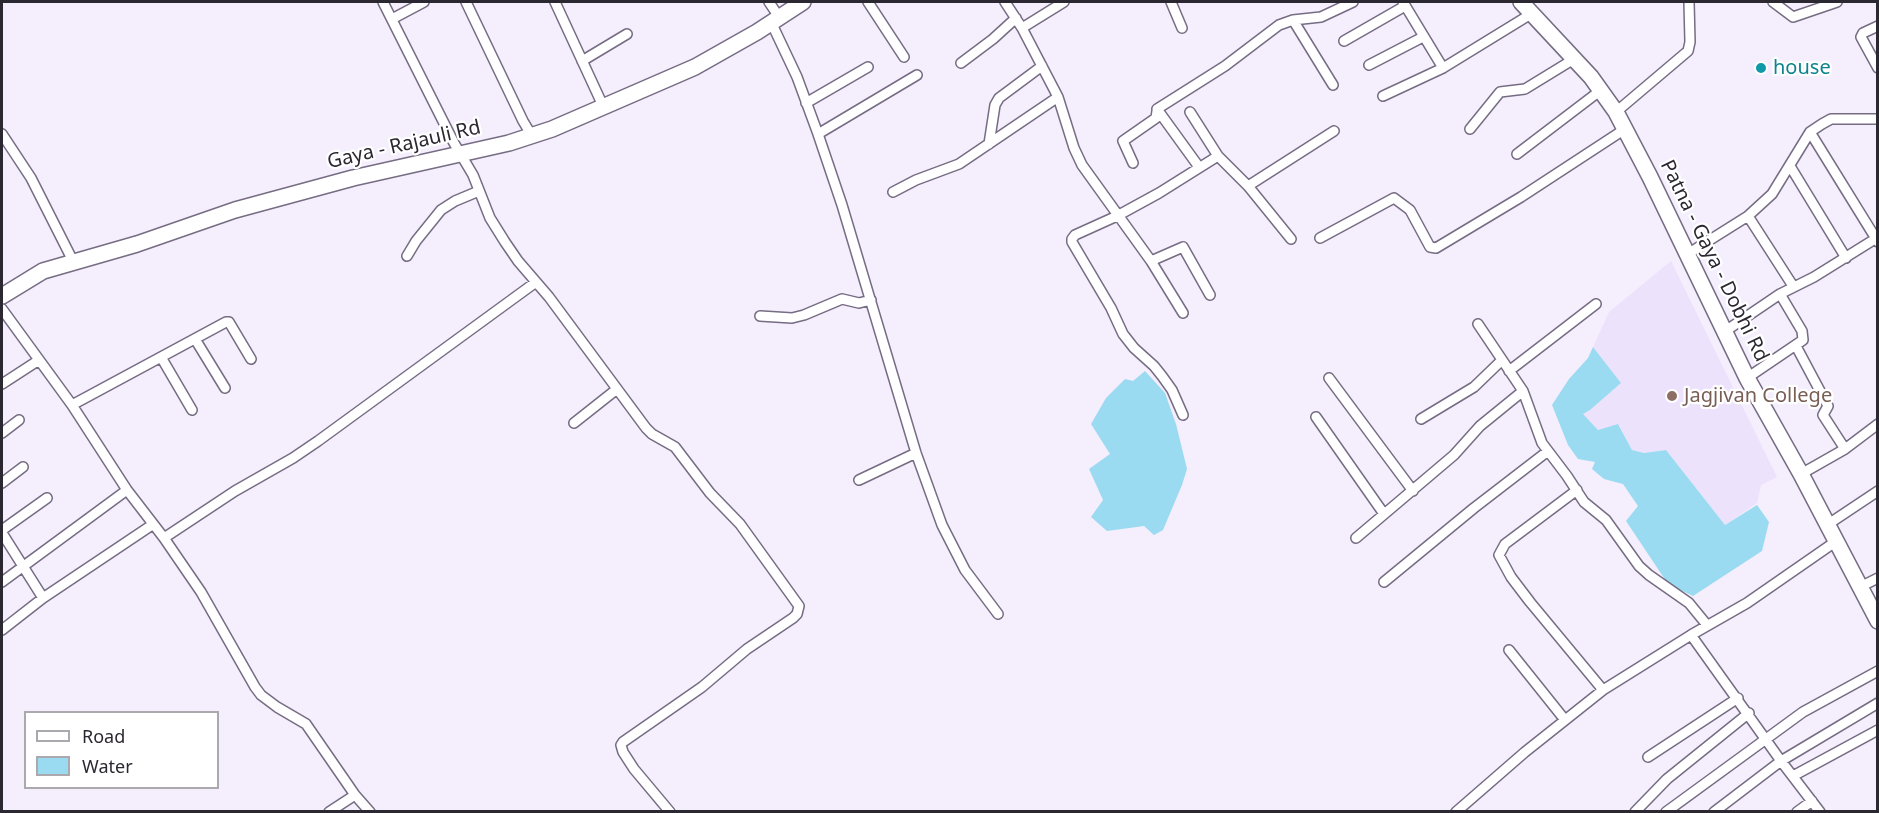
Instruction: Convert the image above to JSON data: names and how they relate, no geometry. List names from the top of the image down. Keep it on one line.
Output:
{"streets":{"main road":["Gaya - Rajauli Rd","Patna - Gaya - Dobhi Rd"]},"places":["house","Jagjivan College"],"legend":["Road","Water"]}
